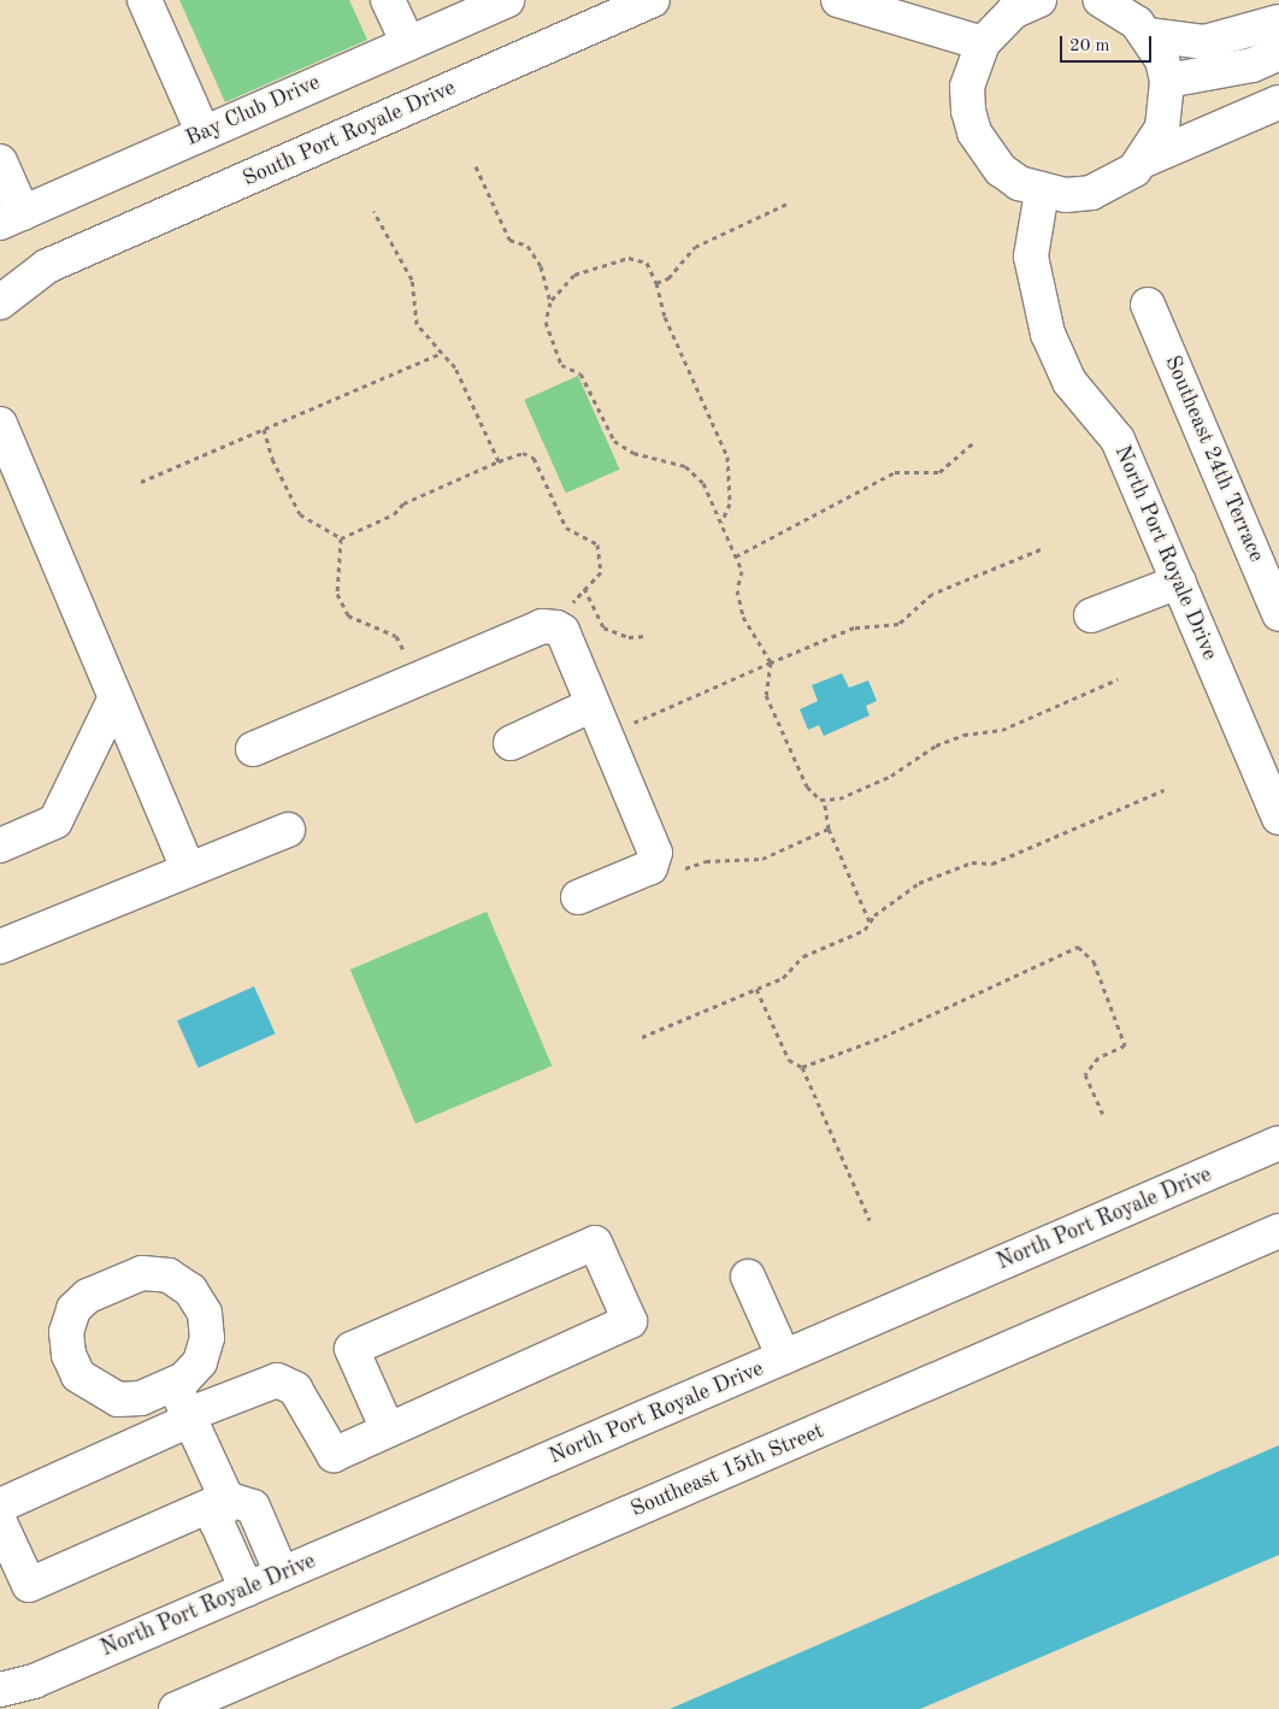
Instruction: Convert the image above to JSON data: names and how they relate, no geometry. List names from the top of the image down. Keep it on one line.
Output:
{"streets":{"street":["Bay Club Drive","South Port Royale Drive","Southeast 24th Terrace","North Port Royale Drive","Southeast 15th Street"]},"scale_bar":"20 m"}
